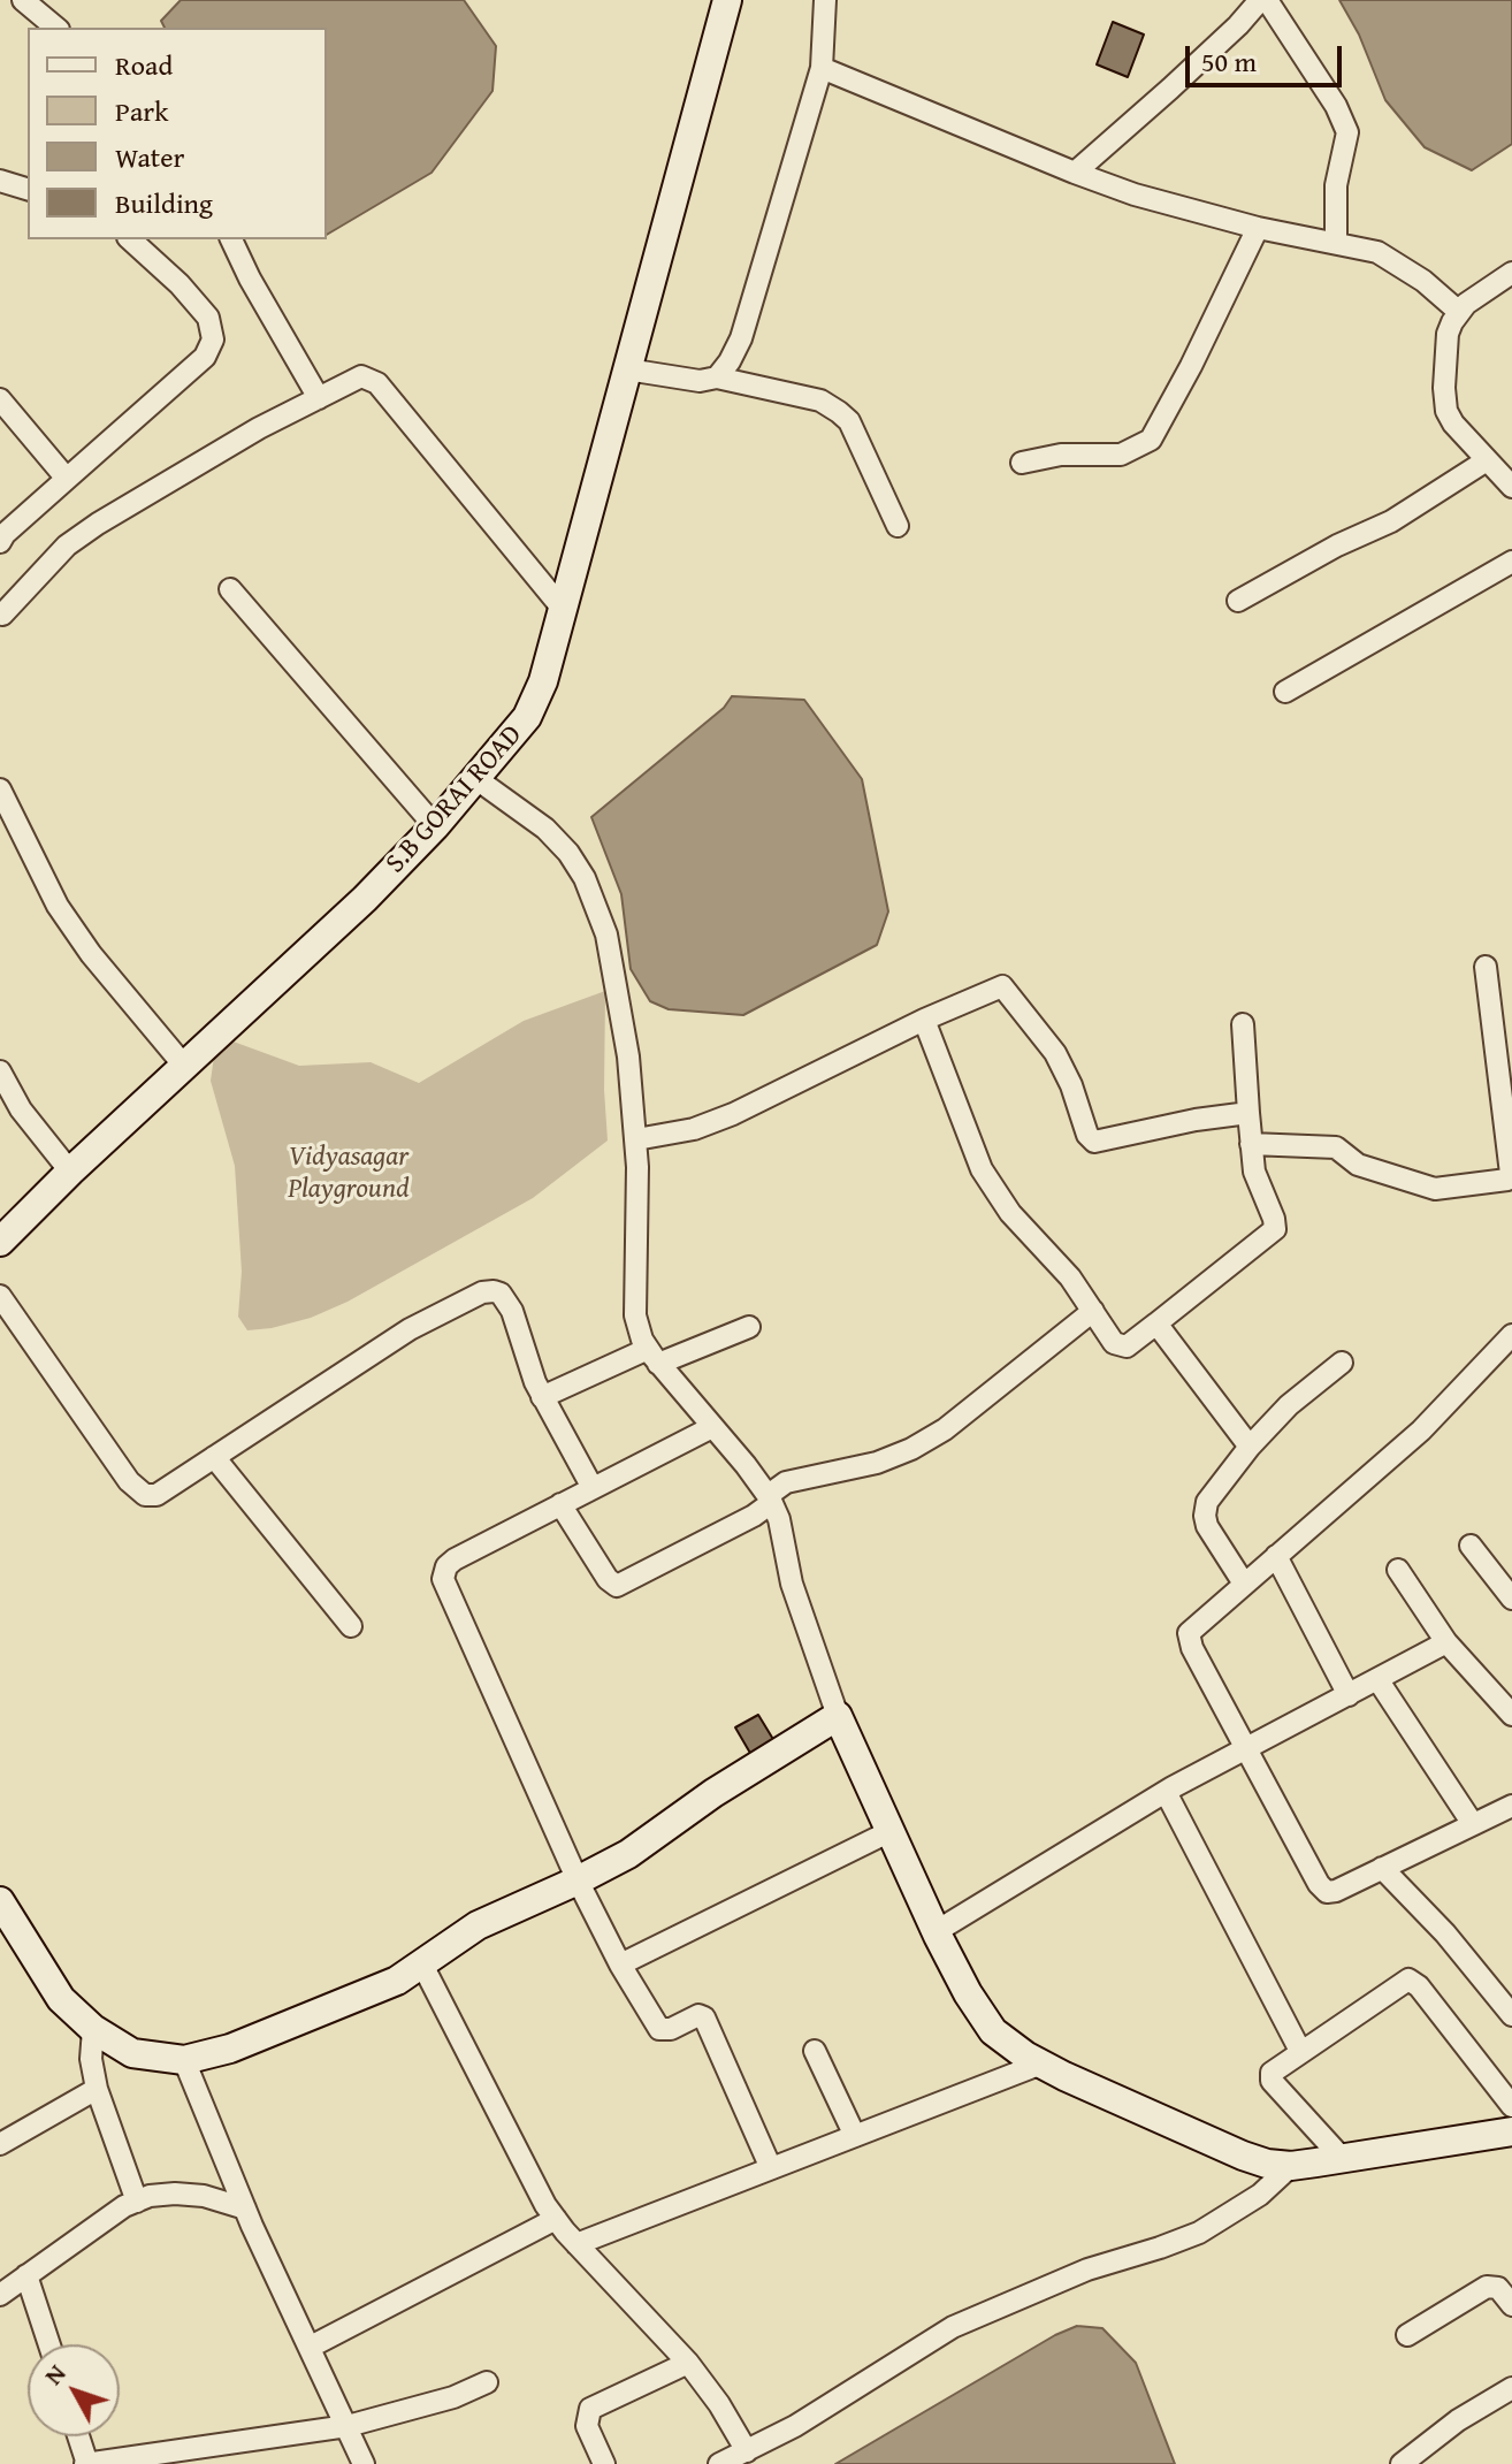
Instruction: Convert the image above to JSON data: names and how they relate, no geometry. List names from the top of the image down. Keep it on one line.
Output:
{"streets":{"street":["S.B GORAI ROAD"]},"parks":["Vidyasagar Playground"],"legend":["Road","Park","Water","Building"],"scale_bar":"50 m","north":"top left"}
